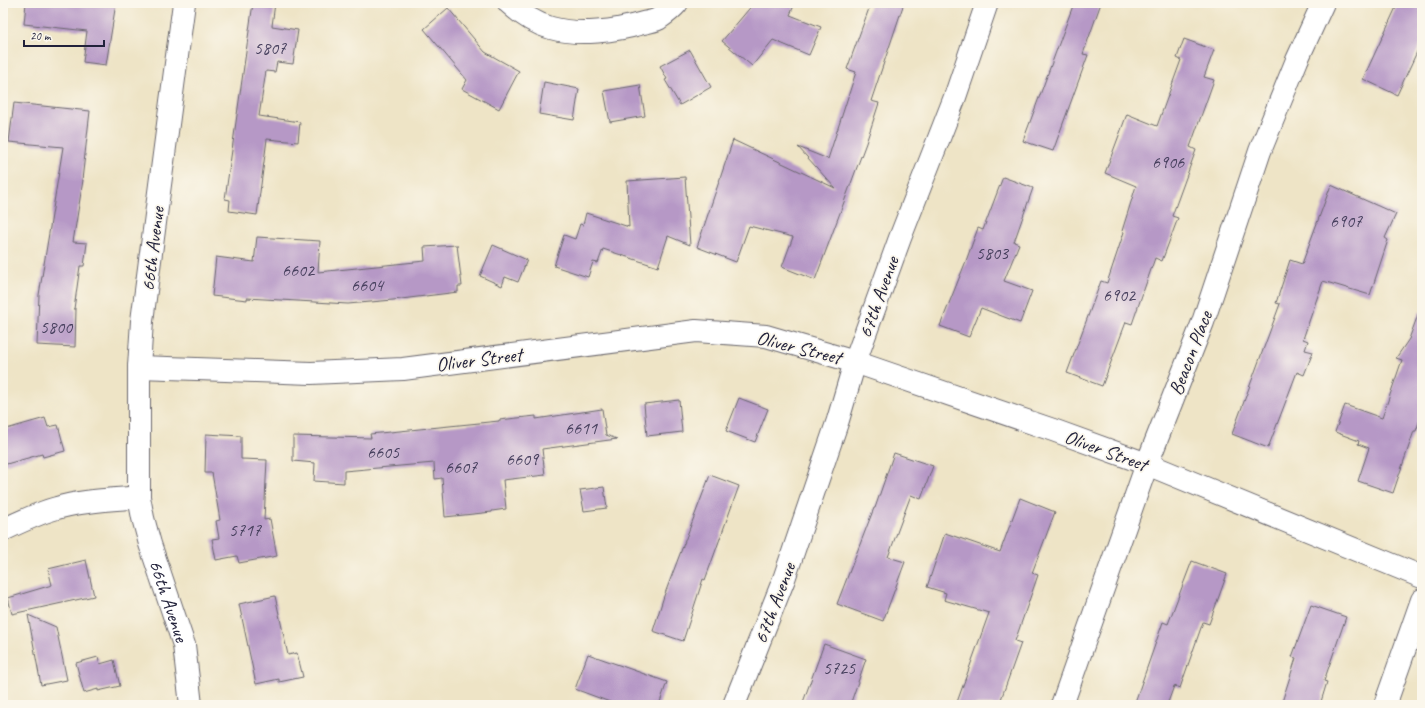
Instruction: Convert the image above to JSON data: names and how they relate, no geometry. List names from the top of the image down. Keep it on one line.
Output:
{"streets":{"street":["66th Avenue","67th Avenue","Oliver Street","Beacon Place"]},"crossings":[["66th Avenue","Oliver Street"],["67th Avenue","Oliver Street"],["Oliver Street","Beacon Place"]],"house_numbers":["5807","6906","6907","5803","6602","6604","6902","5800","6611","6605","6609","6607","5717","5725"],"scale_bar":"20 m"}
